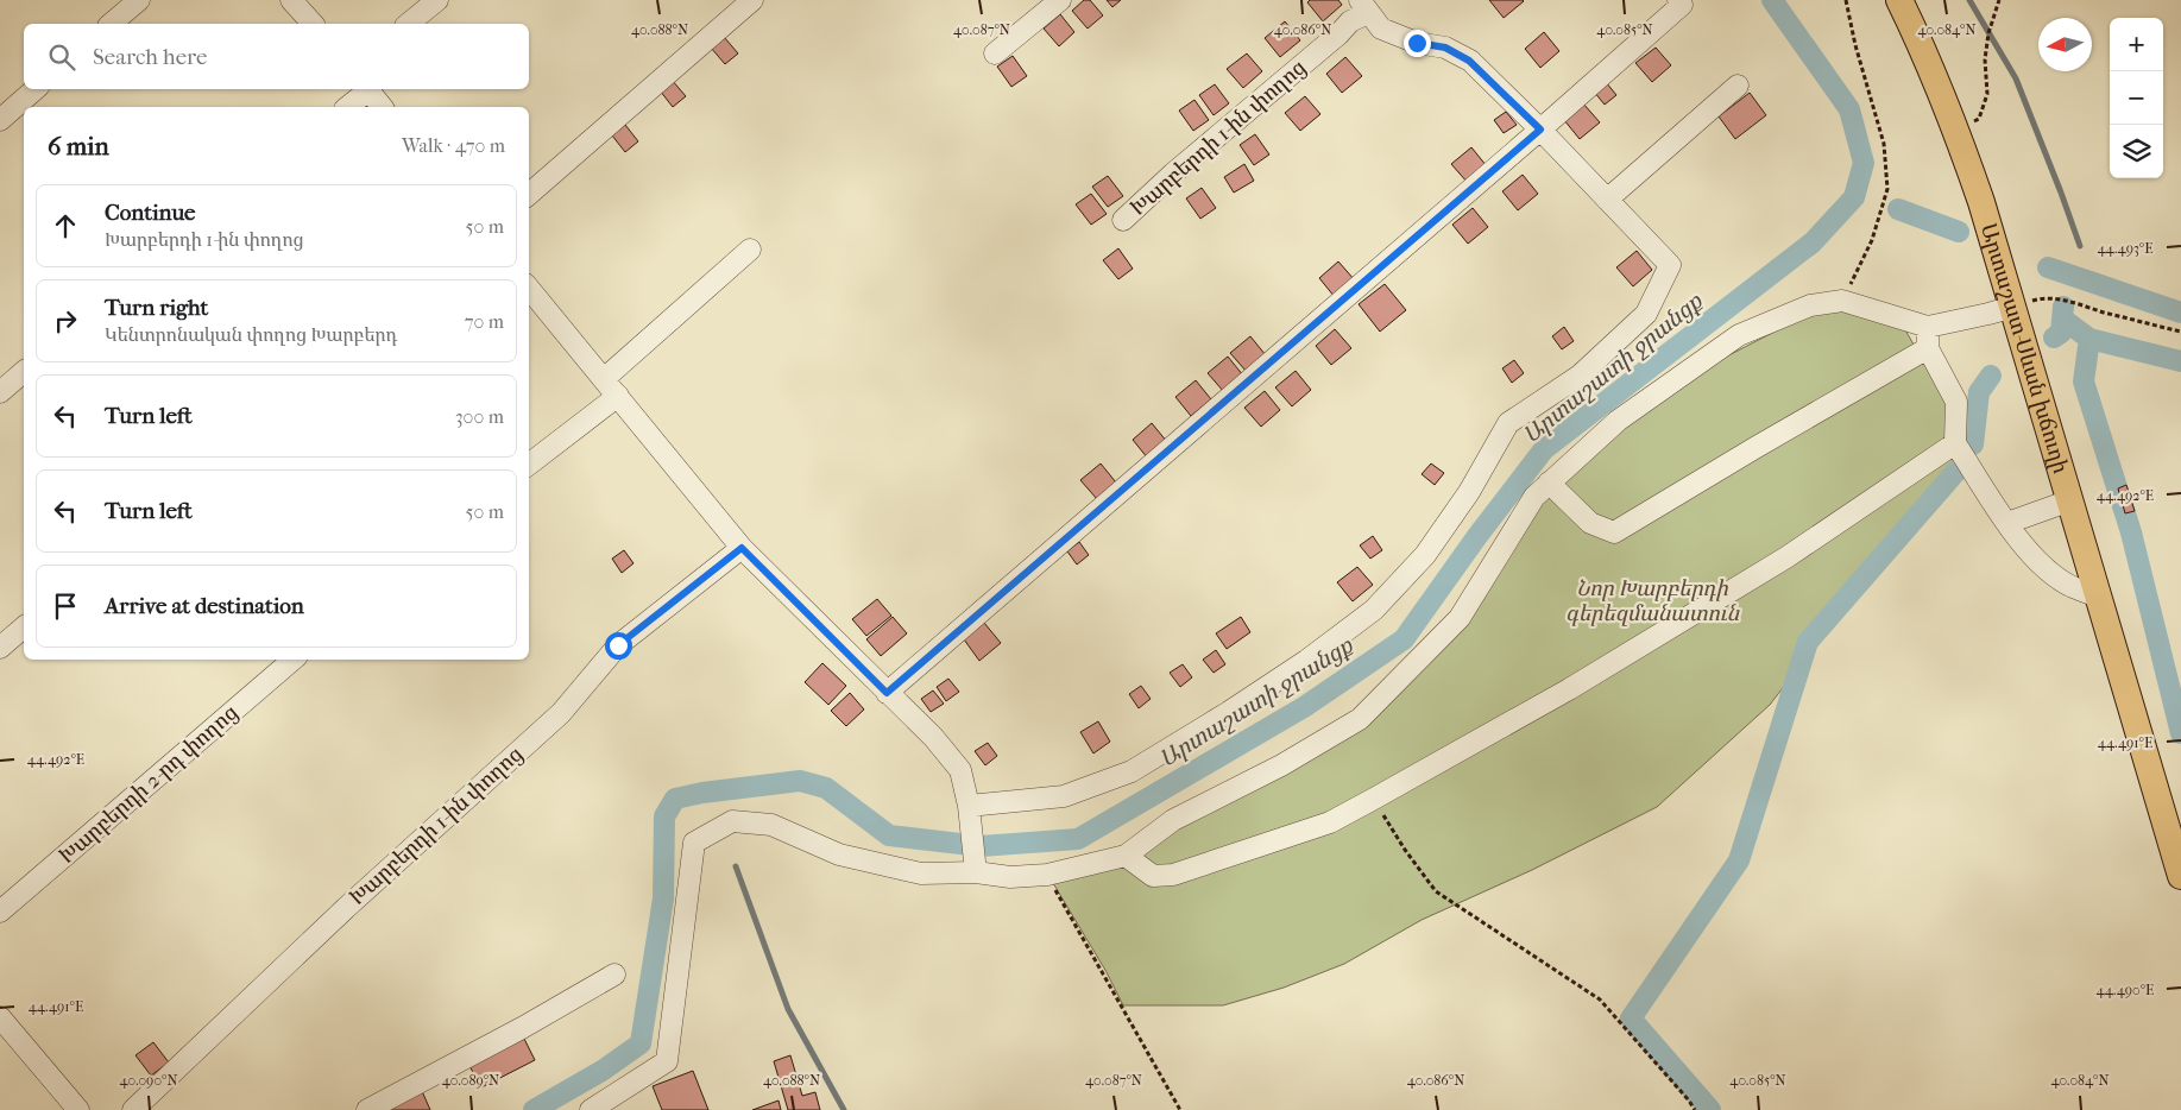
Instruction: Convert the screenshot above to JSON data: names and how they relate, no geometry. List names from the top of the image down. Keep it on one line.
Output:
{"streets":{"main road":["Արտաշատ-Սևան խճուղի"],"street":["Խարբերդի 1-ին փողոց","Խարբերդի 2-րդ փողոց"]},"water":["Արտաշատի ջրանցք"],"parks":["Նոր Խարբերդի գերեզմանատուն"],"north":"left","page":{"map_buttons":["+","−"],"search":"Search here","heading":["6 min","Walk · 470 m"],"list":[["Continue","Խարբերդի 1-ին փողոց","50 m"],["Turn right","Կենտրոնական փողոց Խարբերդ","70 m"],["Turn left","300 m"],["Turn left","50 m"],"Arrive at destination"]},"coordinates":["40.088°N","40.087°N","40.086°N","40.085°N","40.084°N","44.493°E","44.492°E","44.491°E","44.490°E","40.090°N","40.089°N"]}
